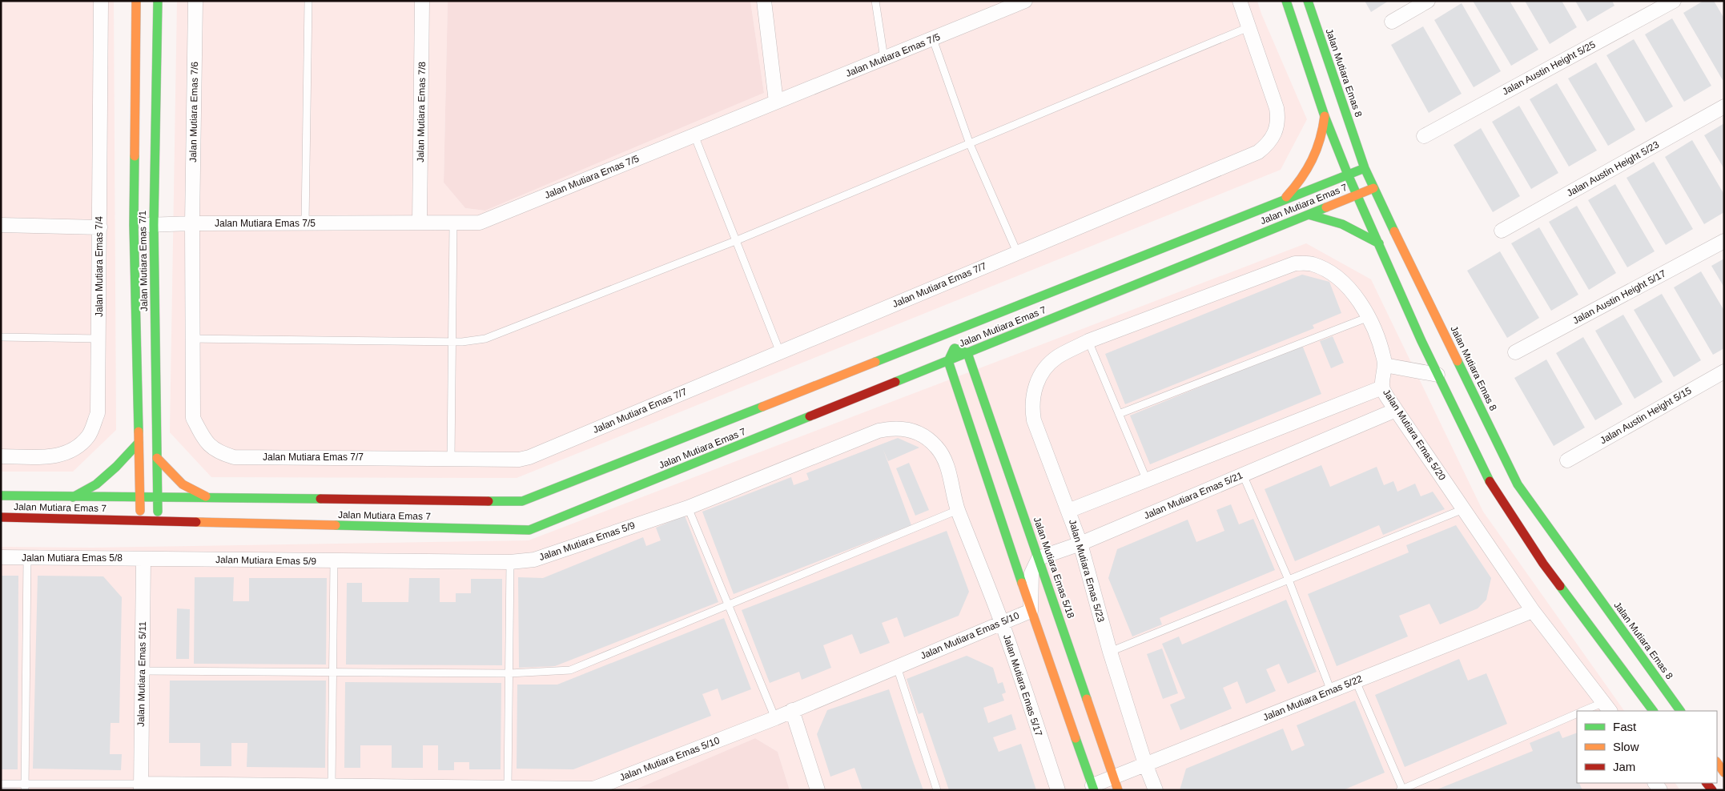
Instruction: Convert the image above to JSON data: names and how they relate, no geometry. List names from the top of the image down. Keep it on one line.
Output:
{"streets":{"street":["Jalan Mutiara Emas 7/5","Jalan Austin Height 5/25","Jalan Mutiara Emas 8","Jalan Mutiara Emas 7/6","Jalan Mutiara Emas 7/8","Jalan Austin Height 5/23","Jalan Mutiara Emas 7","Jalan Mutiara Emas 7/1","Jalan Mutiara Emas 7/4","Jalan Mutiara Emas 7/7","Jalan Austin Height 5/17","Jalan Austin Height 5/15","Jalan Mutiara Emas 5/20","Jalan Mutiara Emas 5/21","Jalan Mutiara Emas 5/9","Jalan Mutiara Emas 5/8","Jalan Mutiara Emas 5/18","Jalan Mutiara Emas 5/23","Jalan Mutiara Emas 5/10","Jalan Mutiara Emas 5/11","Jalan Mutiara Emas 5/17","Jalan Mutiara Emas 5/22"]},"crossings":[["Jalan Mutiara Emas 7/5","Jalan Mutiara Emas 7/6"],["Jalan Mutiara Emas 7/5","Jalan Mutiara Emas 7/8"],["Jalan Mutiara Emas 7/5","Jalan Mutiara Emas 7/1"],["Jalan Mutiara Emas 7/5","Jalan Mutiara Emas 7/7"],["Jalan Mutiara Emas 8","Jalan Mutiara Emas 7"],["Jalan Mutiara Emas 7/6","Jalan Mutiara Emas 7/7"],["Jalan Mutiara Emas 7","Jalan Mutiara Emas 7/1"],["Jalan Mutiara Emas 7","Jalan Mutiara Emas 5/18"],["Jalan Mutiara Emas 5/20","Jalan Mutiara Emas 5/21"],["Jalan Mutiara Emas 5/20","Jalan Mutiara Emas 5/23"],["Jalan Mutiara Emas 5/20","Jalan Mutiara Emas 5/22"],["Jalan Mutiara Emas 5/21","Jalan Mutiara Emas 5/18"],["Jalan Mutiara Emas 5/21","Jalan Mutiara Emas 5/23"],["Jalan Mutiara Emas 5/9","Jalan Mutiara Emas 5/8"],["Jalan Mutiara Emas 5/9","Jalan Mutiara Emas 5/11"],["Jalan Mutiara Emas 5/9","Jalan Mutiara Emas 5/17"],["Jalan Mutiara Emas 5/8","Jalan Mutiara Emas 5/11"],["Jalan Mutiara Emas 5/18","Jalan Mutiara Emas 5/22"],["Jalan Mutiara Emas 5/23","Jalan Mutiara Emas 5/22"],["Jalan Mutiara Emas 5/10","Jalan Mutiara Emas 5/11"],["Jalan Mutiara Emas 5/10","Jalan Mutiara Emas 5/17"]],"legend":["Fast","Slow","Jam"]}
